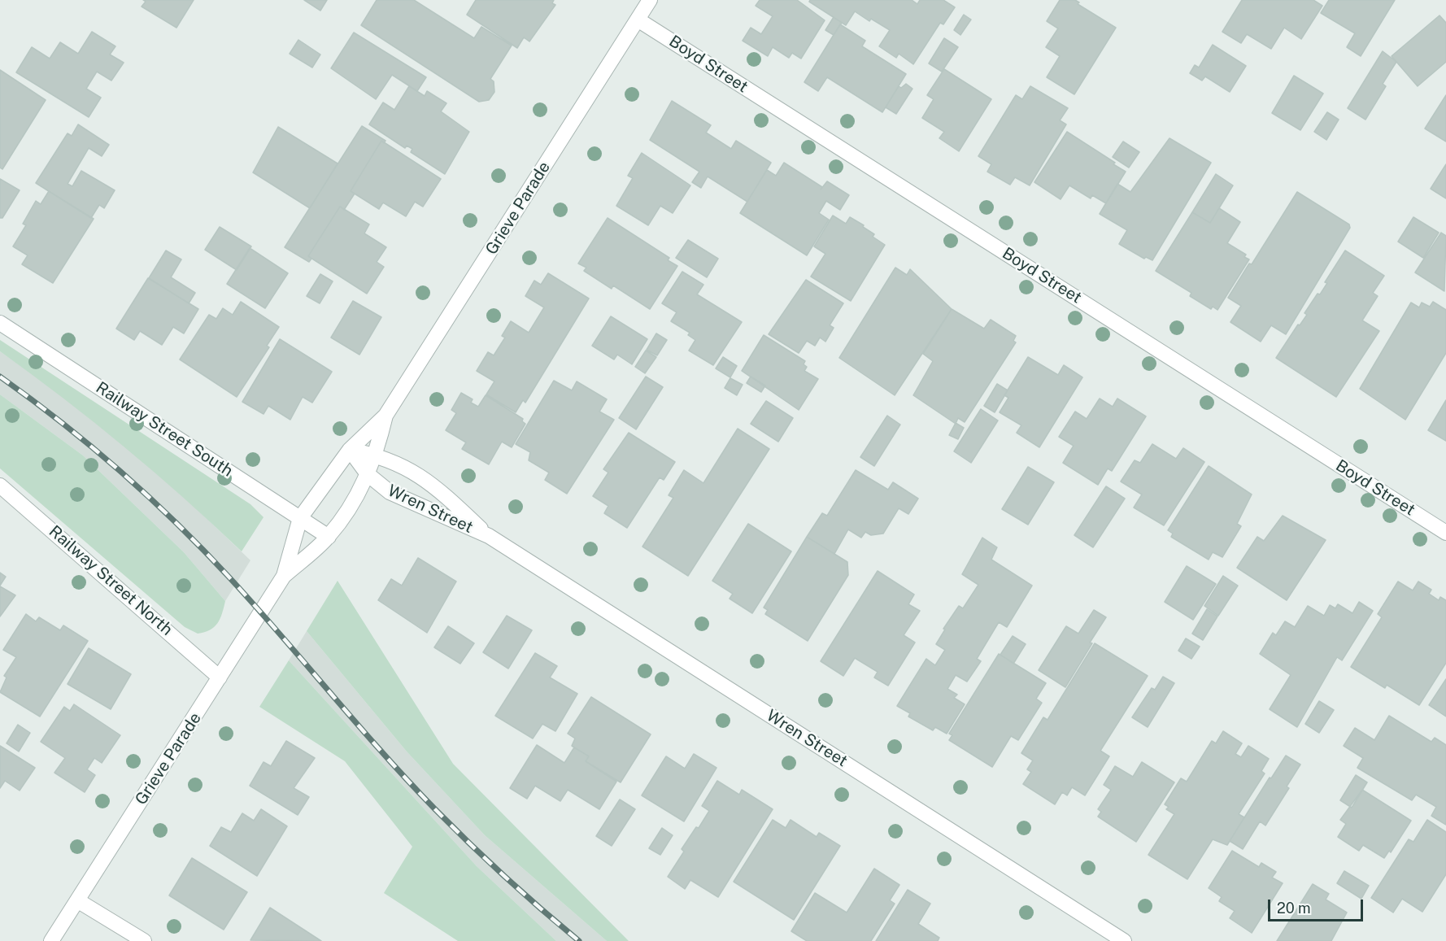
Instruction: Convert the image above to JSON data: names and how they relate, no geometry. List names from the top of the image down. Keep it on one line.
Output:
{"streets":{"street":["Boyd Street","Grieve Parade","Railway Street South","Wren Street","Railway Street North"]},"crossings":[["Boyd Street","Grieve Parade"],["Grieve Parade","Railway Street South"],["Grieve Parade","Wren Street"],["Grieve Parade","Railway Street North"]],"scale_bar":"20 m"}
